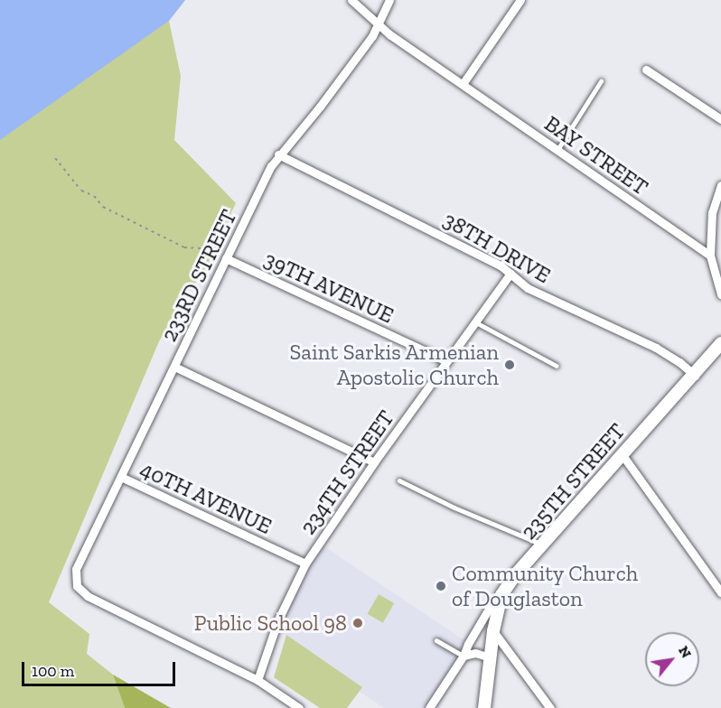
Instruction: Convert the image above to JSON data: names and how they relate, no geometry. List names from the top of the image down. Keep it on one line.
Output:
{"streets":{"main road":["235TH STREET"],"street":["BAY STREET","38TH DRIVE","233RD STREET","39TH AVENUE","234TH STREET","40TH AVENUE"]},"crossings":[["BAY STREET","233RD STREET"],["38TH DRIVE","233RD STREET"],["38TH DRIVE","234TH STREET"],["38TH DRIVE","235TH STREET"],["233RD STREET","39TH AVENUE"],["233RD STREET","234TH STREET"],["233RD STREET","40TH AVENUE"],["39TH AVENUE","234TH STREET"],["234TH STREET","40TH AVENUE"]],"places":["Saint Sarkis Armenian Apostolic Church","Community Church of Douglaston","Public School 98"],"scale_bar":"100 m","north":"top right"}
